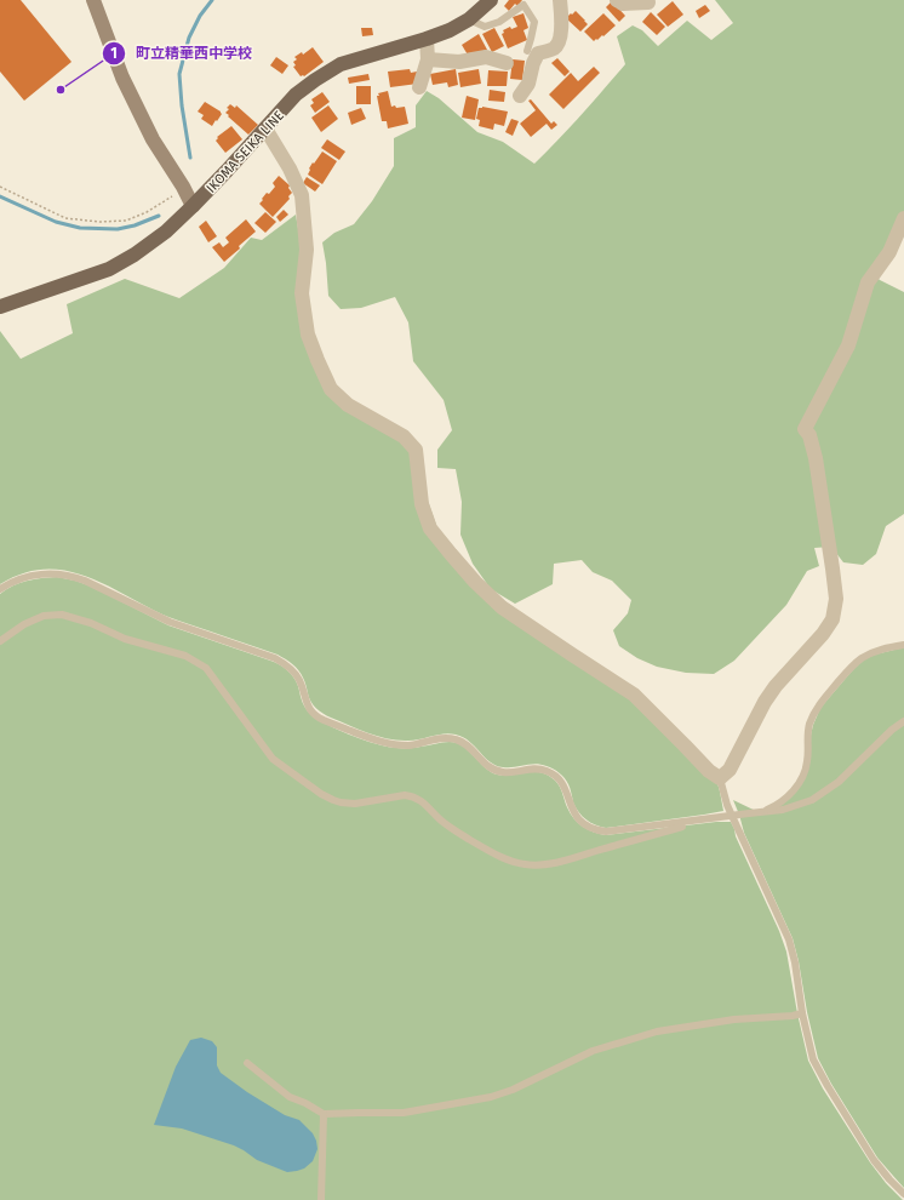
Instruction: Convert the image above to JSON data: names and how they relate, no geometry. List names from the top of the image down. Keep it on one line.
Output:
{"streets":{"main road":["IKOMA SEIKA LINE"]},"places":["町立精華西中学校"]}
